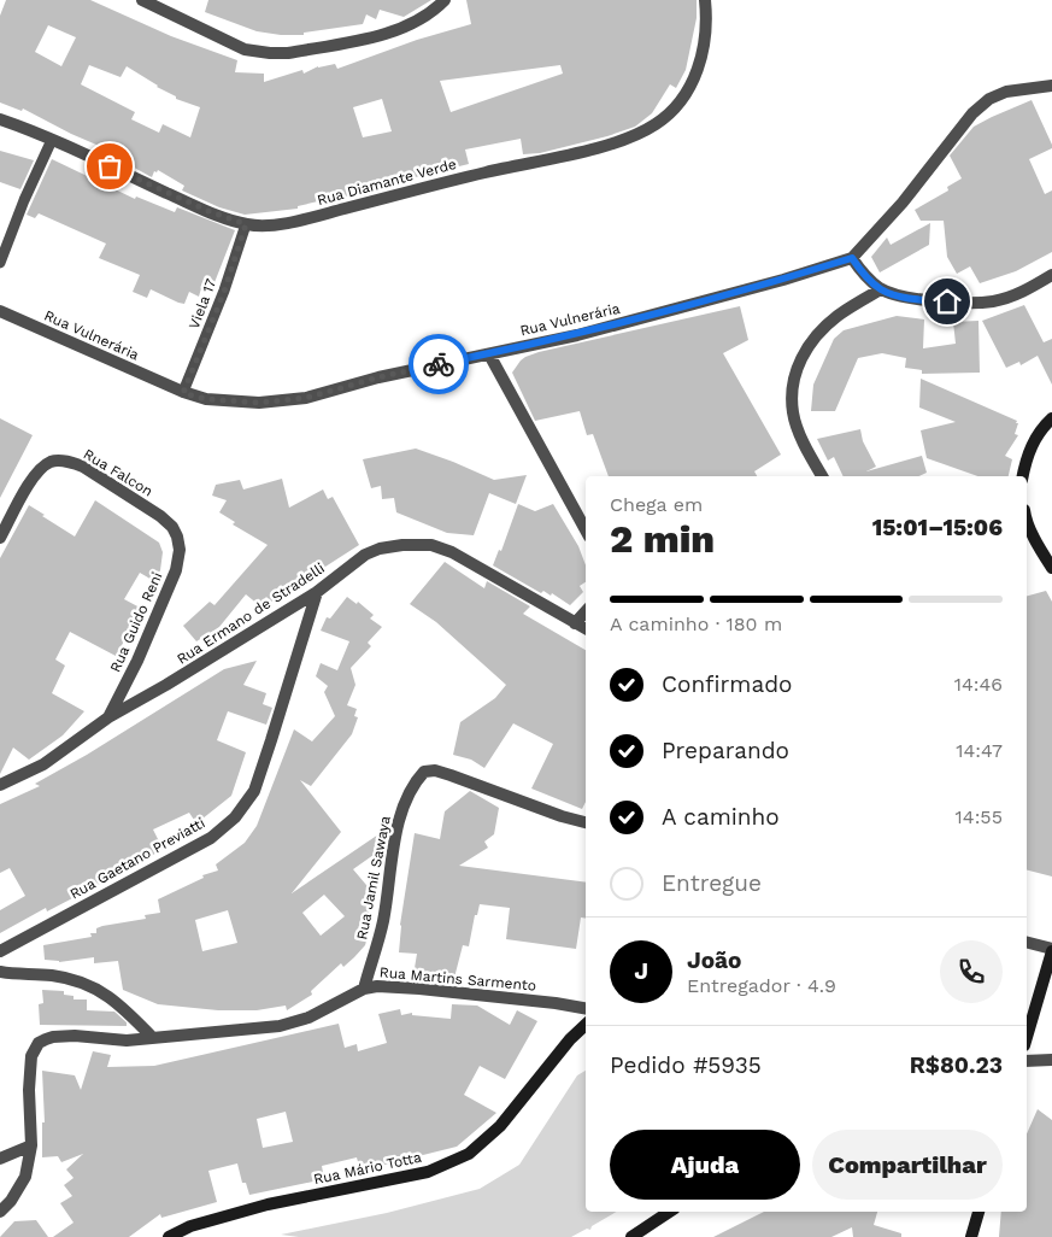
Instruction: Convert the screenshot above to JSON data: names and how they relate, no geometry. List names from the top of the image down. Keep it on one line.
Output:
{"streets":{"street":["Rua Diamante Verde","Rua Vulnerária","Rua Falcon","Rua Ermano de Stradelli","Rua Guido Reni","Rua Gaetano Previatti","Rua Jamil Sawaya","Rua Martins Sarmento","Rua Mário Totta"],"lane":["Viela 17"]},"crossings":[["Rua Diamante Verde","Viela 17"],["Viela 17","Rua Vulnerária"],["Rua Falcon","Rua Guido Reni"],["Rua Ermano de Stradelli","Rua Guido Reni"],["Rua Ermano de Stradelli","Rua Gaetano Previatti"],["Rua Jamil Sawaya","Rua Martins Sarmento"]],"page":{"heading":["2 min","Chega em","15:01–15:06"],"panel":["João","Entregador · 4.9","Pedido #5935","R$80.23"],"bar":"A caminho · 180 m","list":[["Confirmado","14:46"],["Preparando","14:47"],["A caminho","14:55"],"Entregue"],"round":"J","buttons":["Ajuda","Compartilhar"]}}
